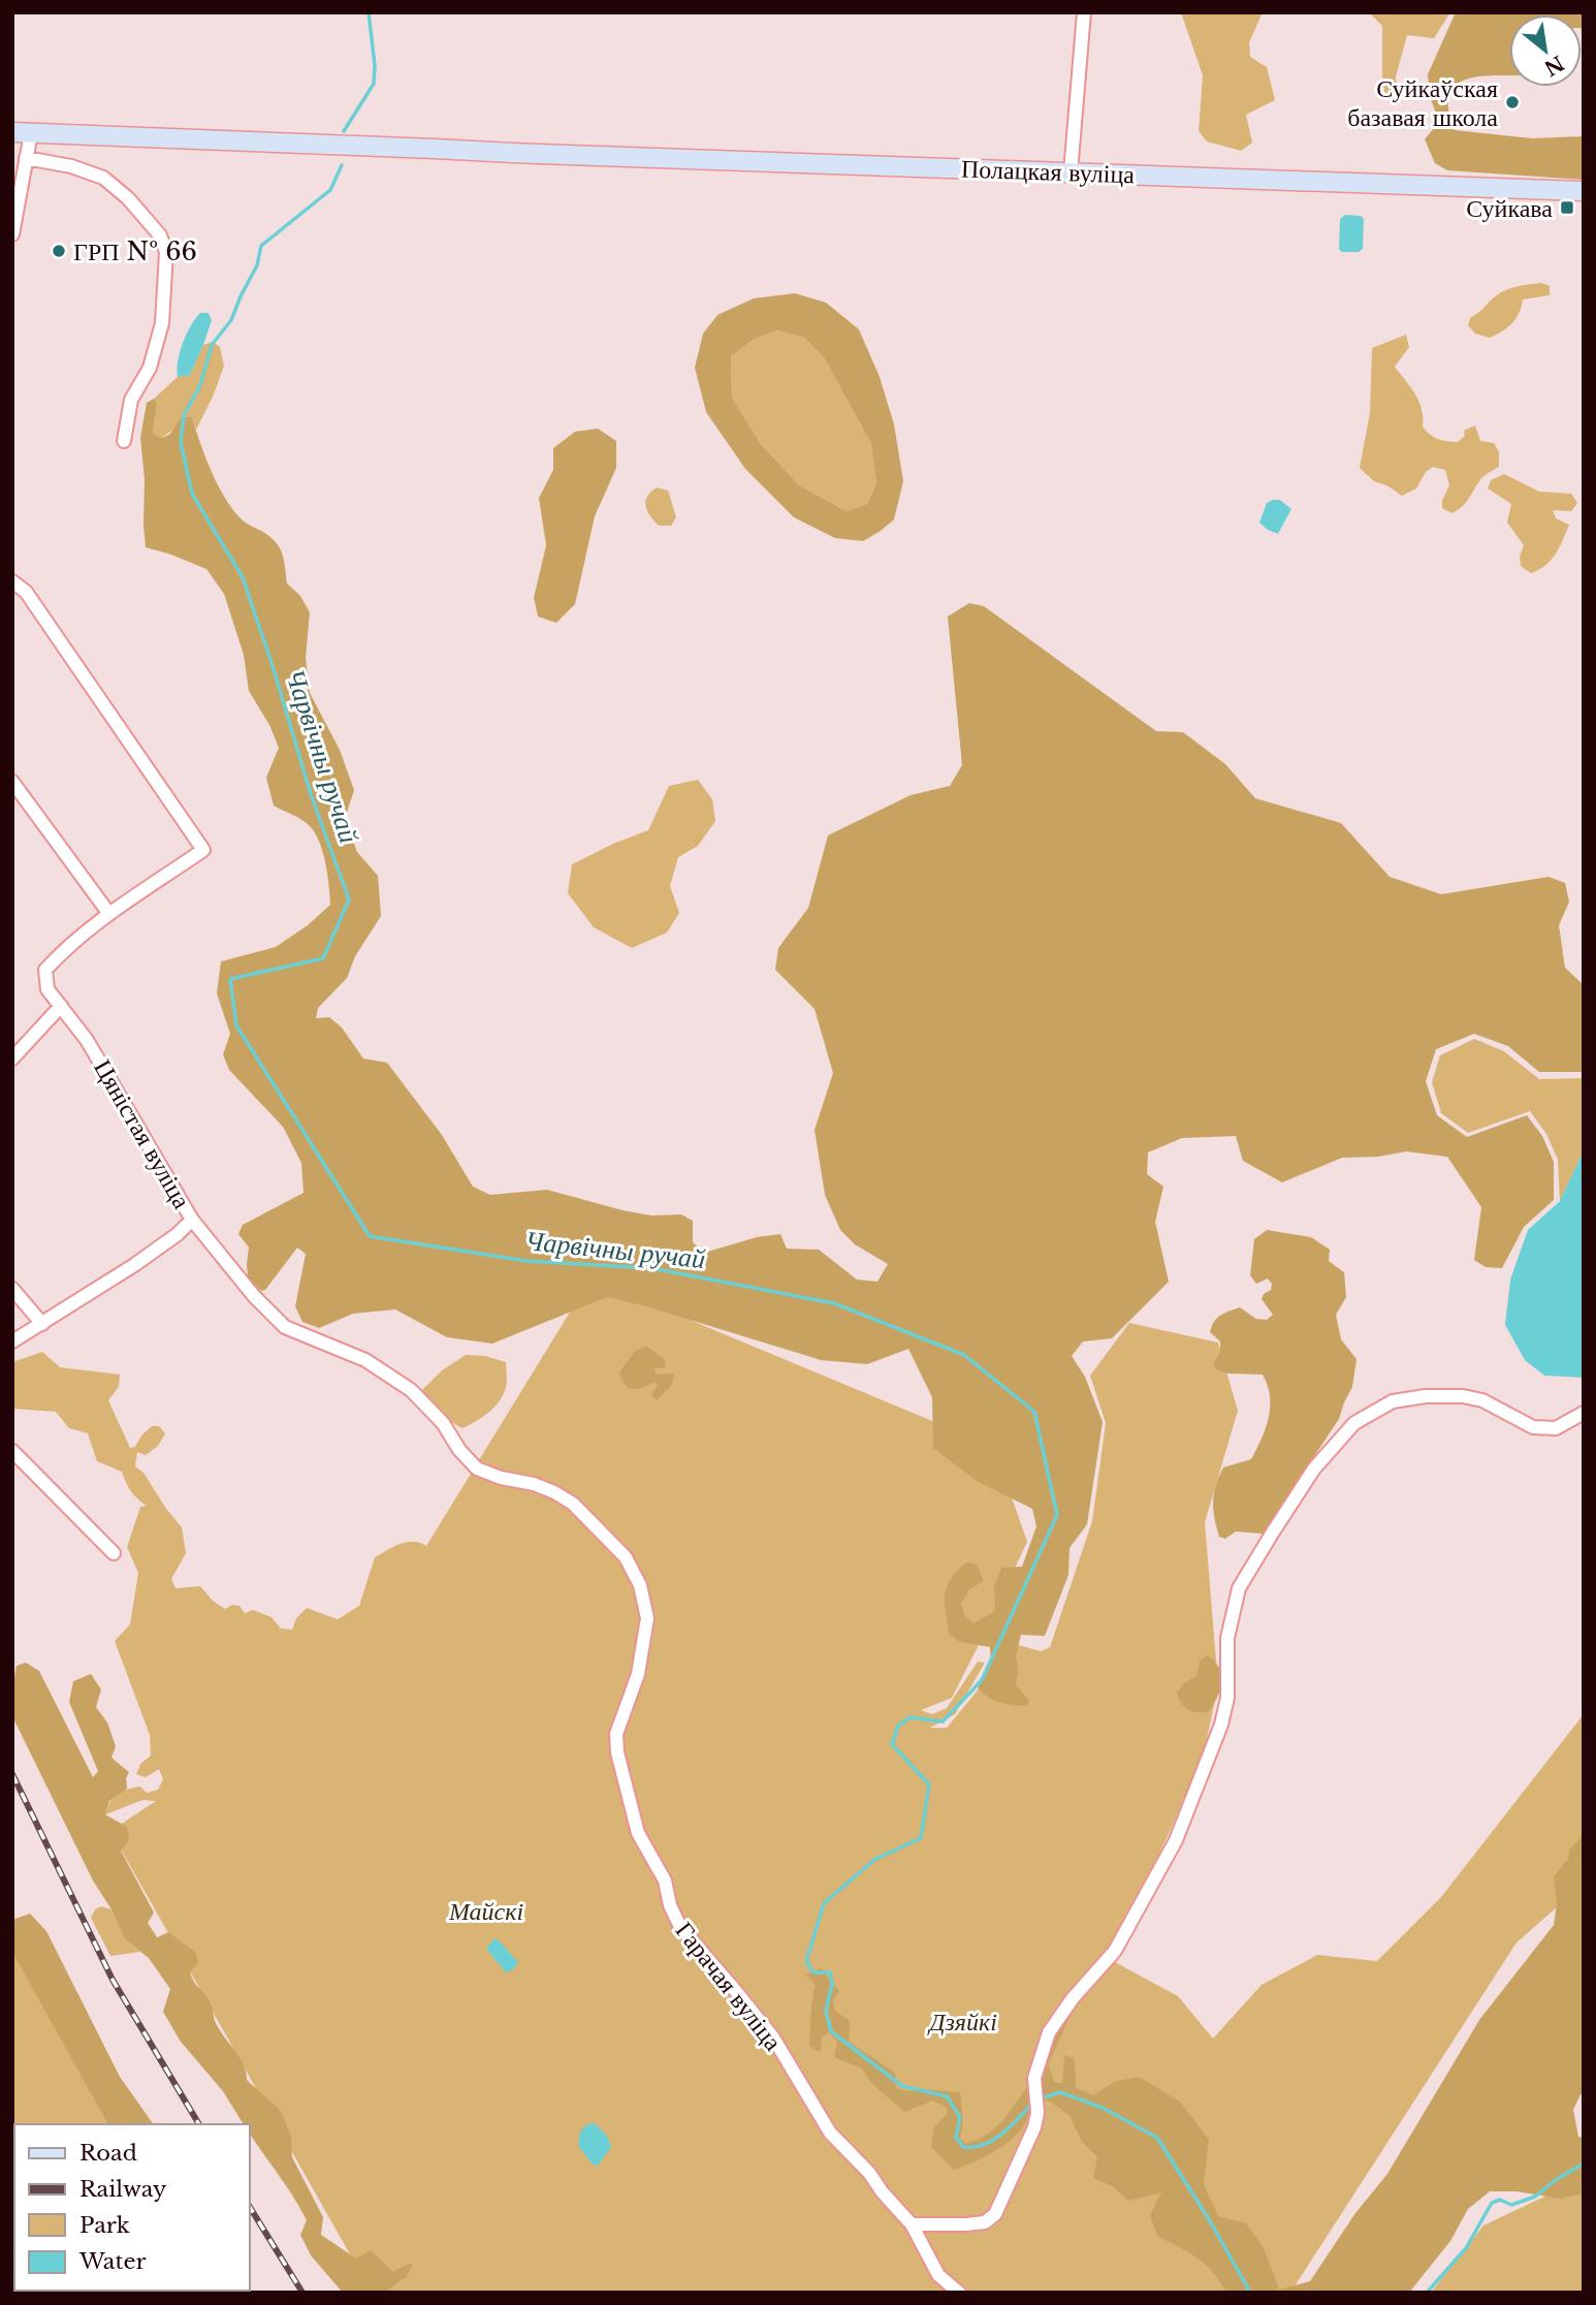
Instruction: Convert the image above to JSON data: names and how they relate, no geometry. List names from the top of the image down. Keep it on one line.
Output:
{"streets":{"main road":["Полацкая вуліца"],"street":["Цяністая вуліца","Гарачая вуліца"]},"crossings":[["Цяністая вуліца","Гарачая вуліца"]],"water":["Чарвічны ручай"],"parks":["Майскі","Дзяйкі"],"places":{"other":["Суйкаўская базавая школа","ГРП № 66"],"transit":["Суйкава"]},"legend":["Road","Railway","Park","Water"],"north":"bottom right"}
